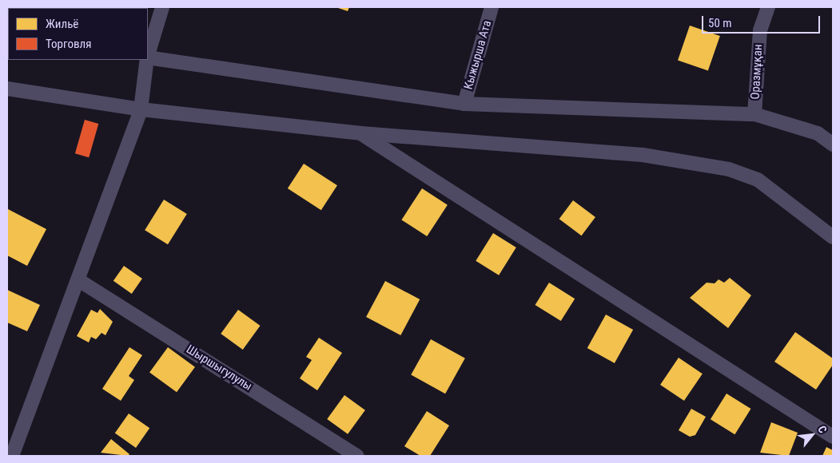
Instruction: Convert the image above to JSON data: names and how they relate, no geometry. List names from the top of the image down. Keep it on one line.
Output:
{"streets":{"street":["Кыжырша Ата","Оразмұқан","Шыршыгулулы"]},"legend":["Жильё","Торговля"],"scale_bar":"50 m","north":"top right"}
